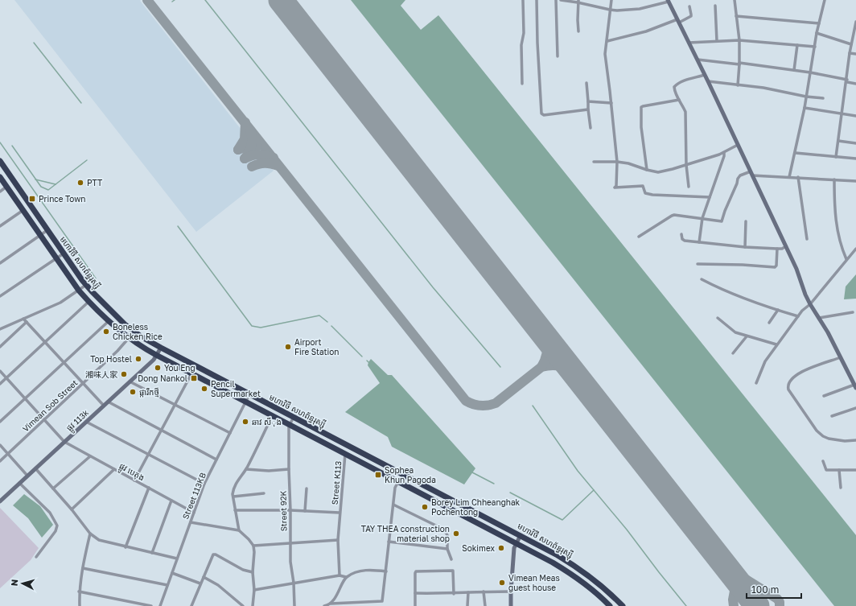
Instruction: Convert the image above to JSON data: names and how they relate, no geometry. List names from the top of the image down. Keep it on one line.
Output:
{"streets":{"highway":["មហាវិថី សហព័ន្ធរុស្ស៊ី"],"street":["Vimean Sob Street","ផ្លូវ 113k","ផ្លូវ បេតុង","Street K113","Street 113KB","Street 92K"]},"crossings":[["មហាវិថី សហព័ន្ធរុស្ស៊ី","Vimean Sob Street"],["មហាវិថី សហព័ន្ធរុស្ស៊ី","ផ្លូវ 113k"],["មហាវិថី សហព័ន្ធរុស្ស៊ី","Street K113"],["មហាវិថី សហព័ន្ធរុស្ស៊ី","Street 113KB"],["មហាវិថី សហព័ន្ធរុស្ស៊ី","Street 92K"],["Vimean Sob Street","ផ្លូវ បេតុង"],["ផ្លូវ 113k","ផ្លូវ បេតុង"],["ផ្លូវ បេតុង","Street 113KB"]],"places":{"other":["PTT","Boneless Chicken Rice","Airport Fire Station","Top Hostel","You Eng","湘味人家","Pencil Supermarket","ផ្ការីកថ្មី","ឆាវ សីុង","Borey Lim Chheanghak Pochentong","TAY THEA construction material shop","Sokimex","Vimean Meas guest house"],"transit":["Prince Town","Dong Nankol","Sophea Khun Pagoda"]},"scale_bar":"100 m","north":"left"}
